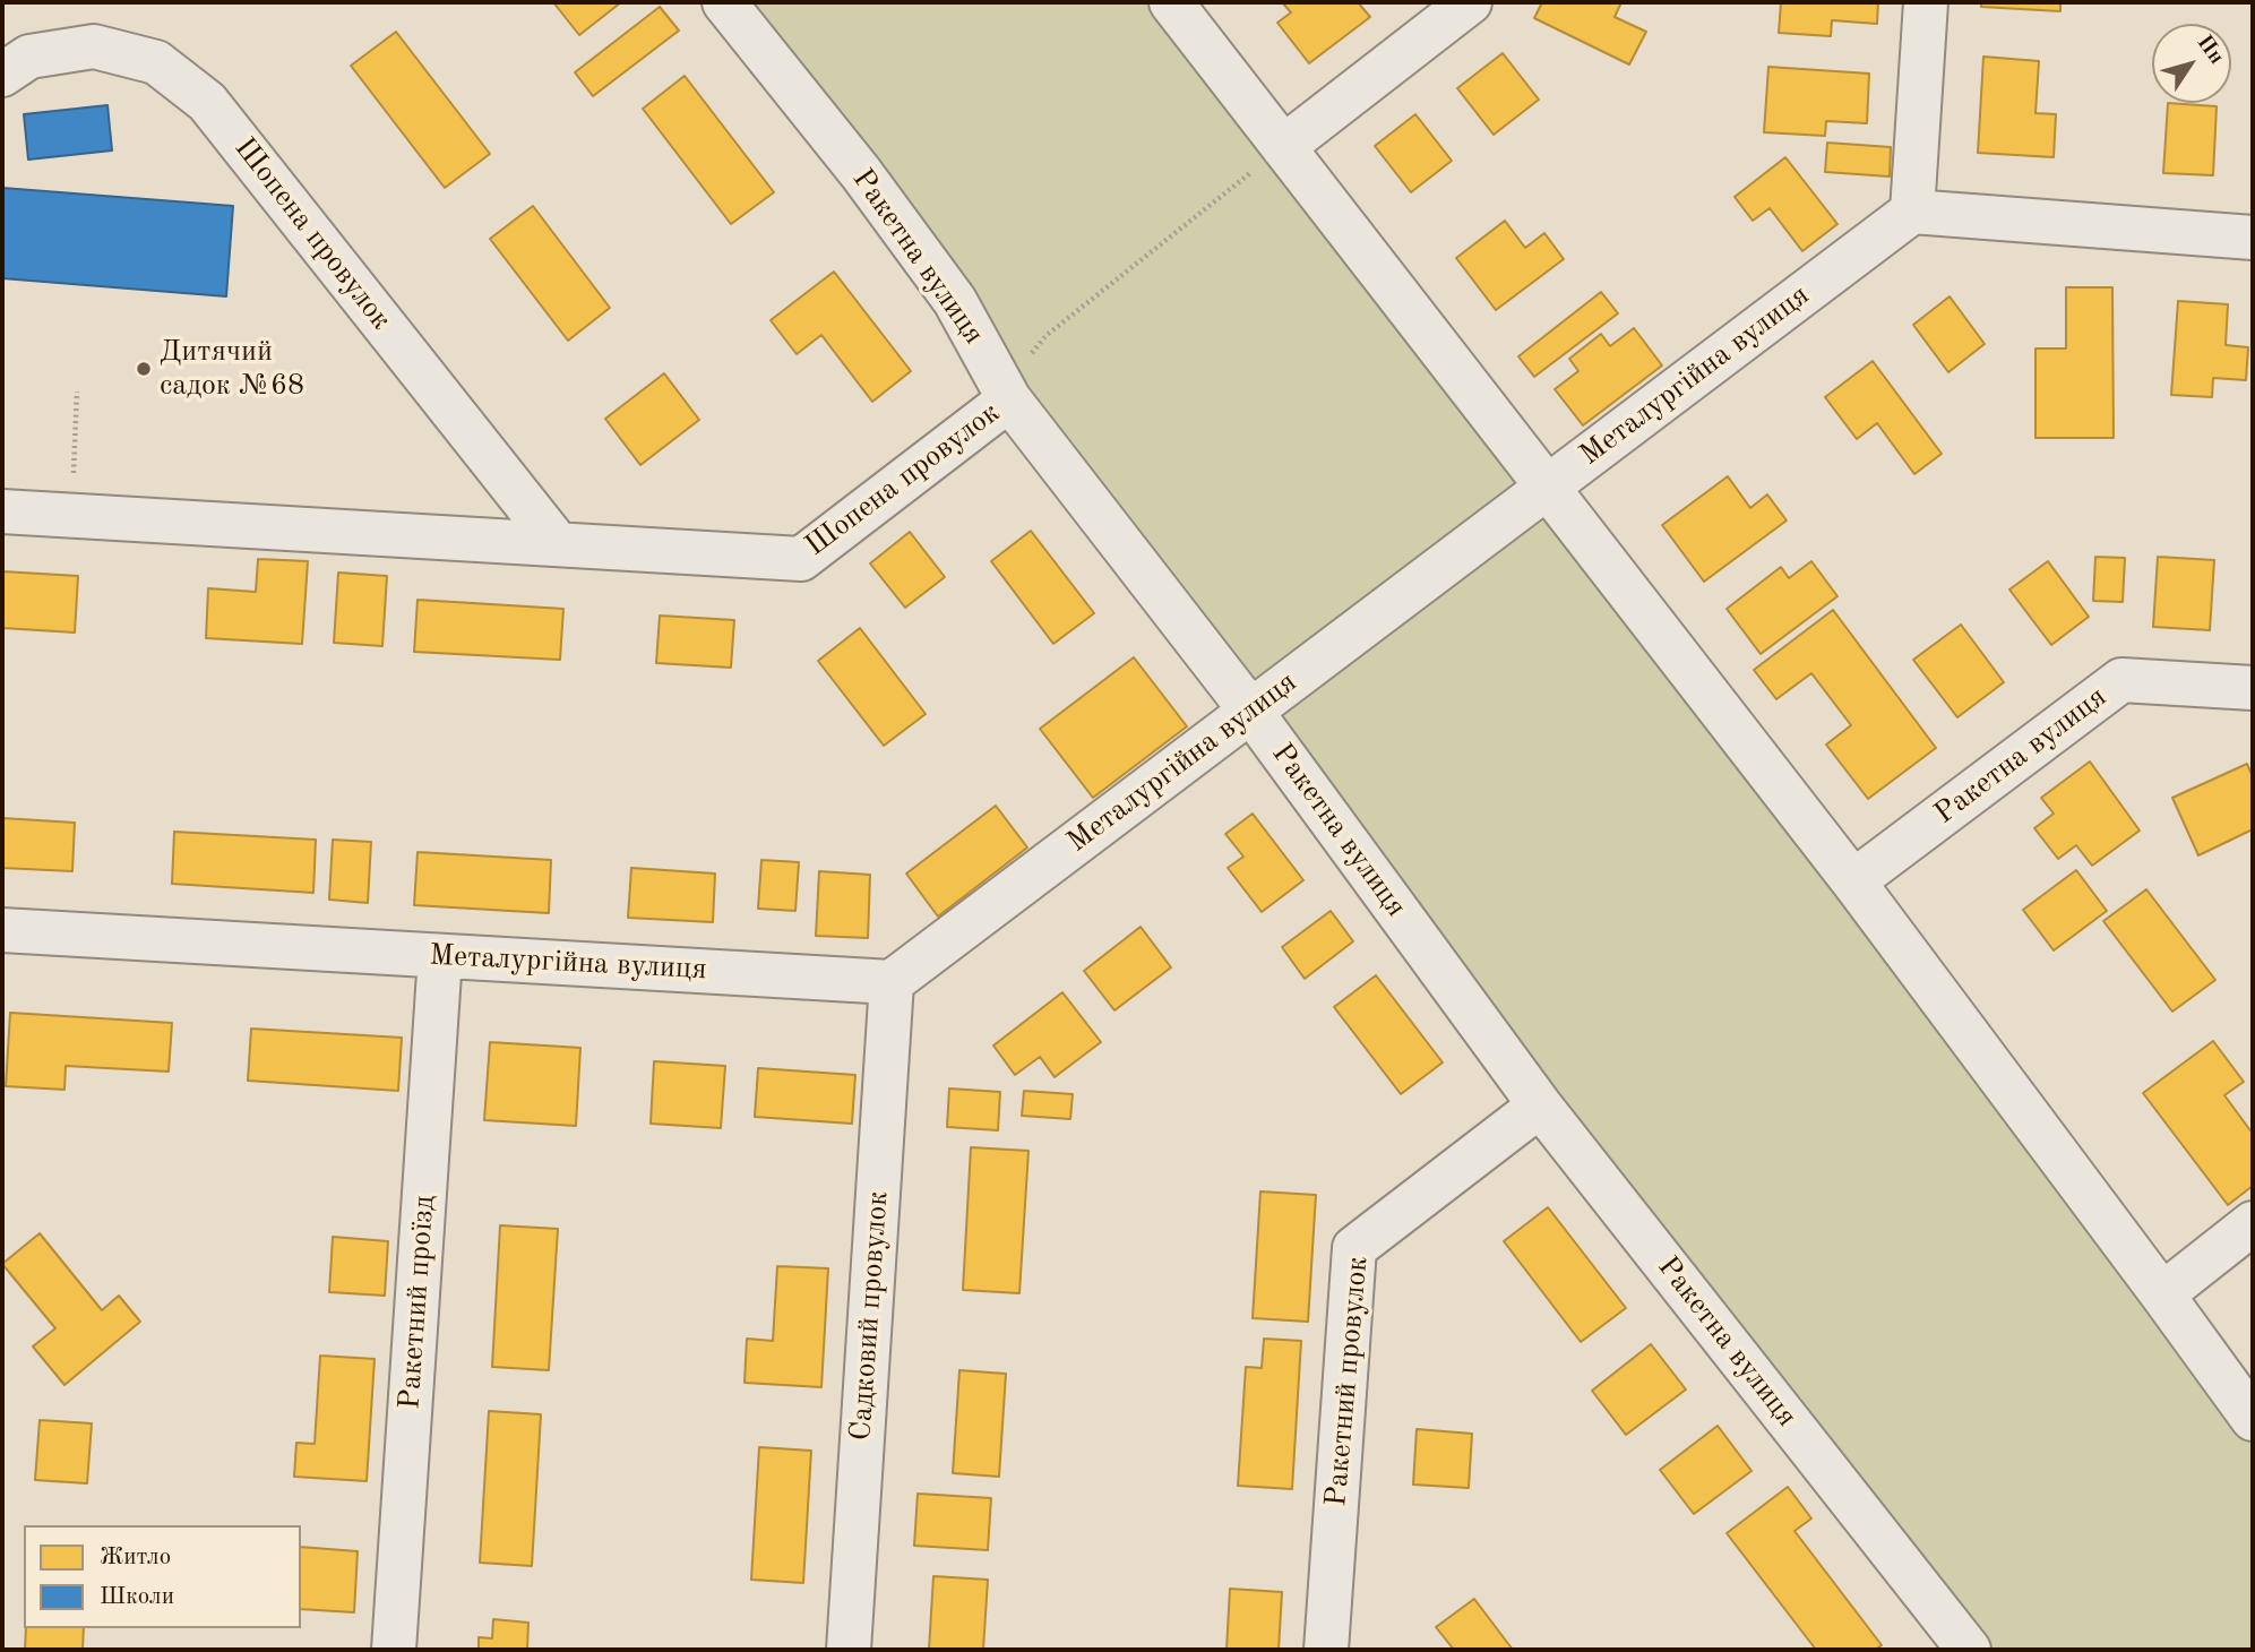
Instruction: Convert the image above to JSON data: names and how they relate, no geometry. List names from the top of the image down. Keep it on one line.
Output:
{"streets":{"street":["Шопена провулок","Ракетна вулиця","Металургійна вулиця","Ракетний проїзд","Садковий провулок","Ракетний провулок"]},"crossings":[["Шопена провулок","Ракетна вулиця"],["Ракетна вулиця","Металургійна вулиця"],["Ракетна вулиця","Ракетний провулок"],["Металургійна вулиця","Ракетний проїзд"],["Металургійна вулиця","Садковий провулок"]],"places":["Дитячий садок №68"],"legend":["Житло","Школи"],"north":"top right"}
